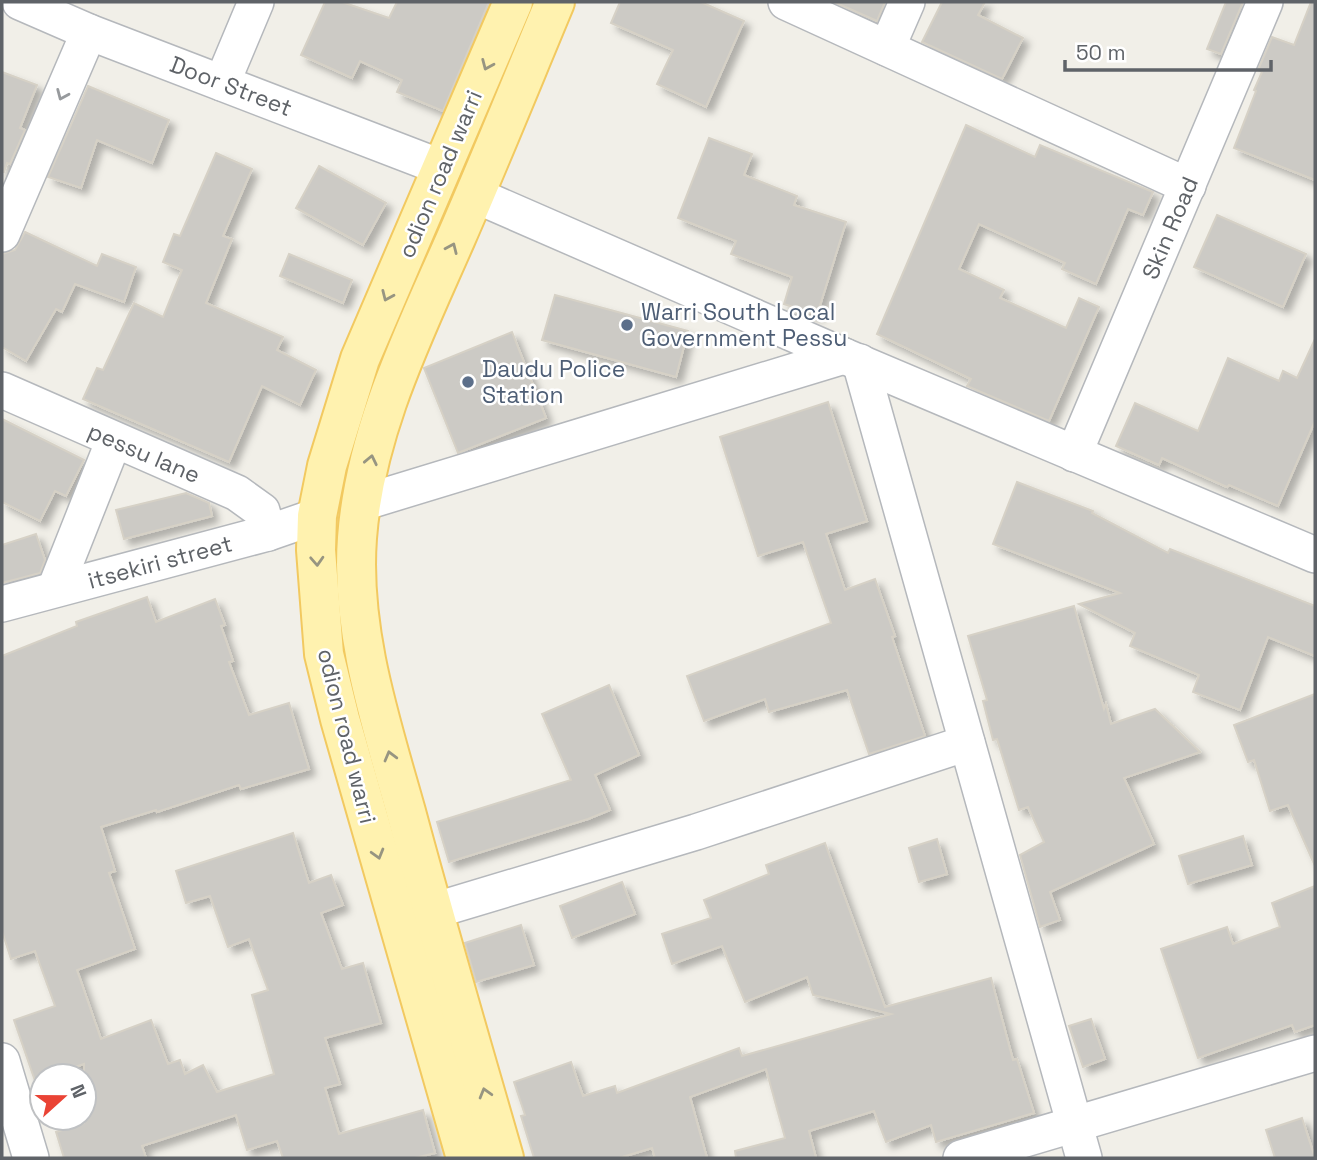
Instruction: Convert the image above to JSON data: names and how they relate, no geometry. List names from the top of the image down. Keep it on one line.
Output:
{"streets":{"main road":["odion road warri"],"street":["Door Street","Skin Road","pessu lane","itsekiri street"]},"crossings":[["Door Street","odion road warri"],["odion road warri","itsekiri street"],["pessu lane","itsekiri street"]],"places":["Warri South Local Government Pessu","Daudu Police Station"],"scale_bar":"50 m","north":"right"}
